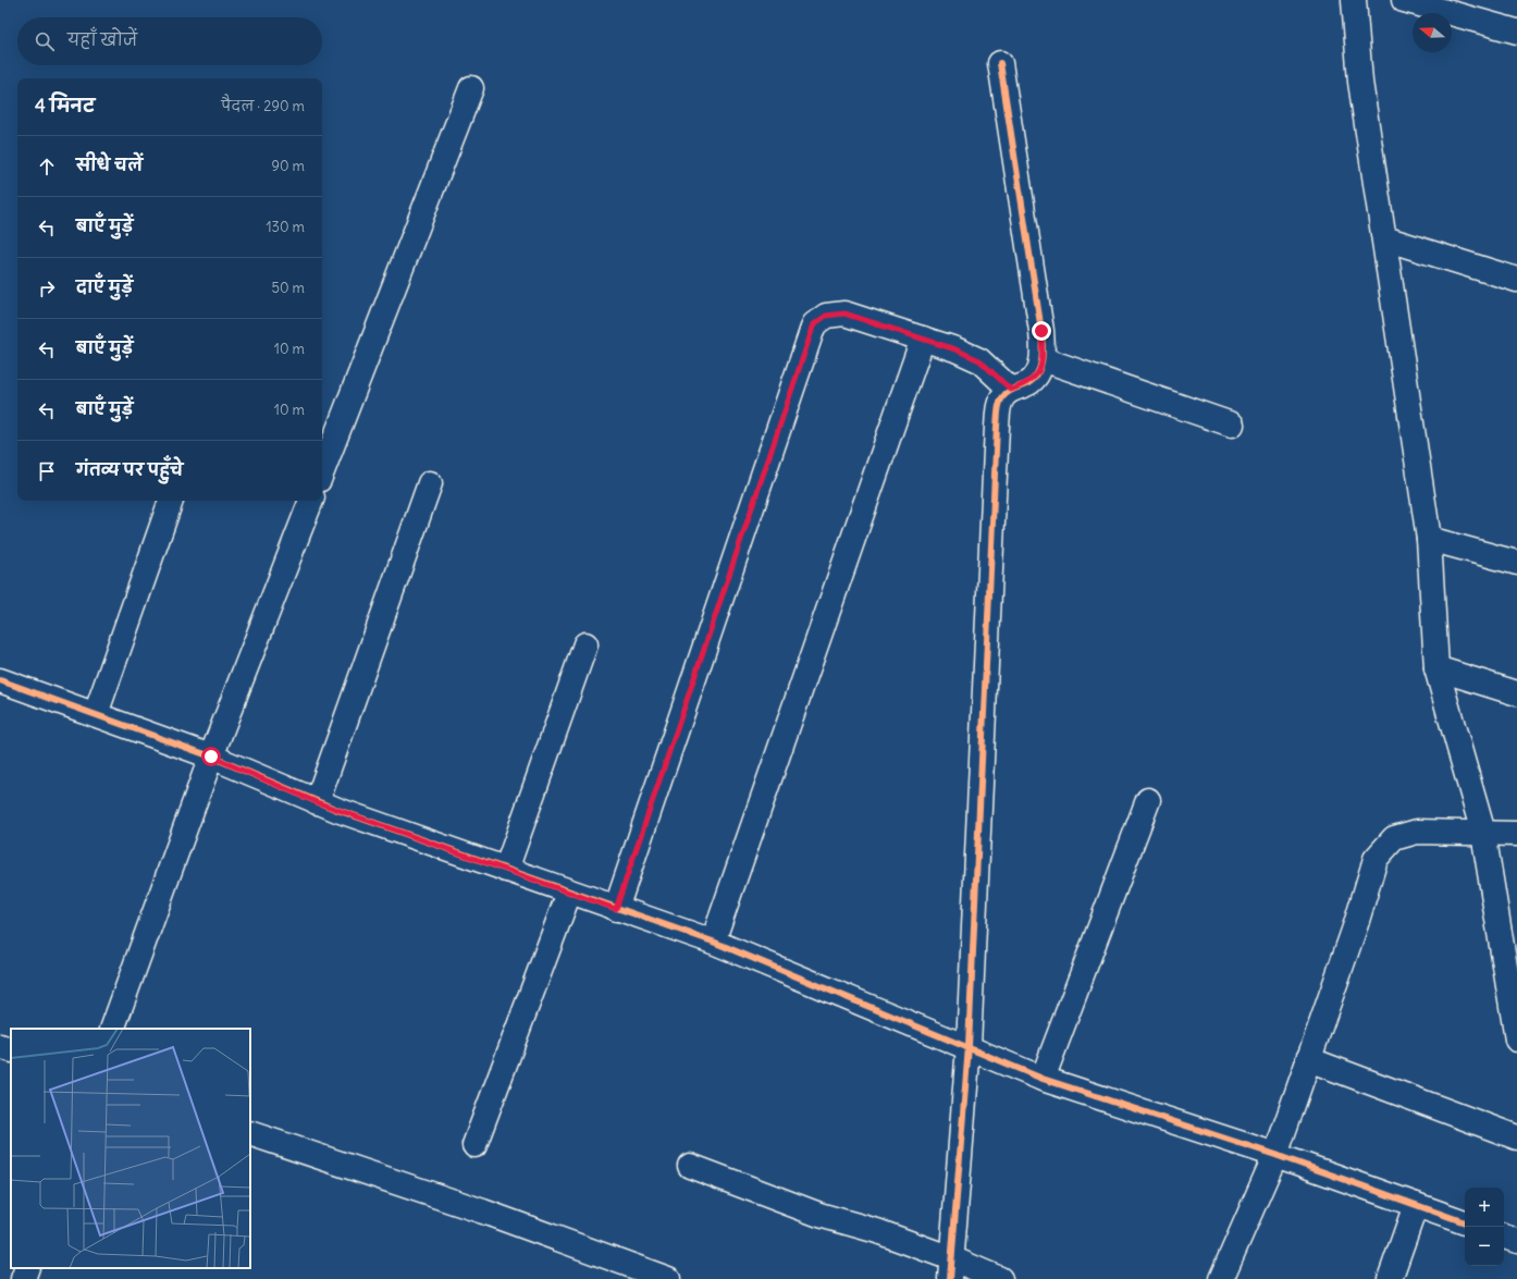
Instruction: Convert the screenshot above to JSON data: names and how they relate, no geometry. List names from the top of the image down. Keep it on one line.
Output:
{"north":"left","page":{"search":"यहाँ खोजें","heading":["4 मिनट","पैदल · 290 m"],"list":[["सीधे चलें","90 m"],["बाएँ मुड़ें","130 m"],["दाएँ मुड़ें","50 m"],["बाएँ मुड़ें","10 m"],["बाएँ मुड़ें","10 m"],"गंतव्य पर पहुँचे"],"map_buttons":["+","−"]}}
